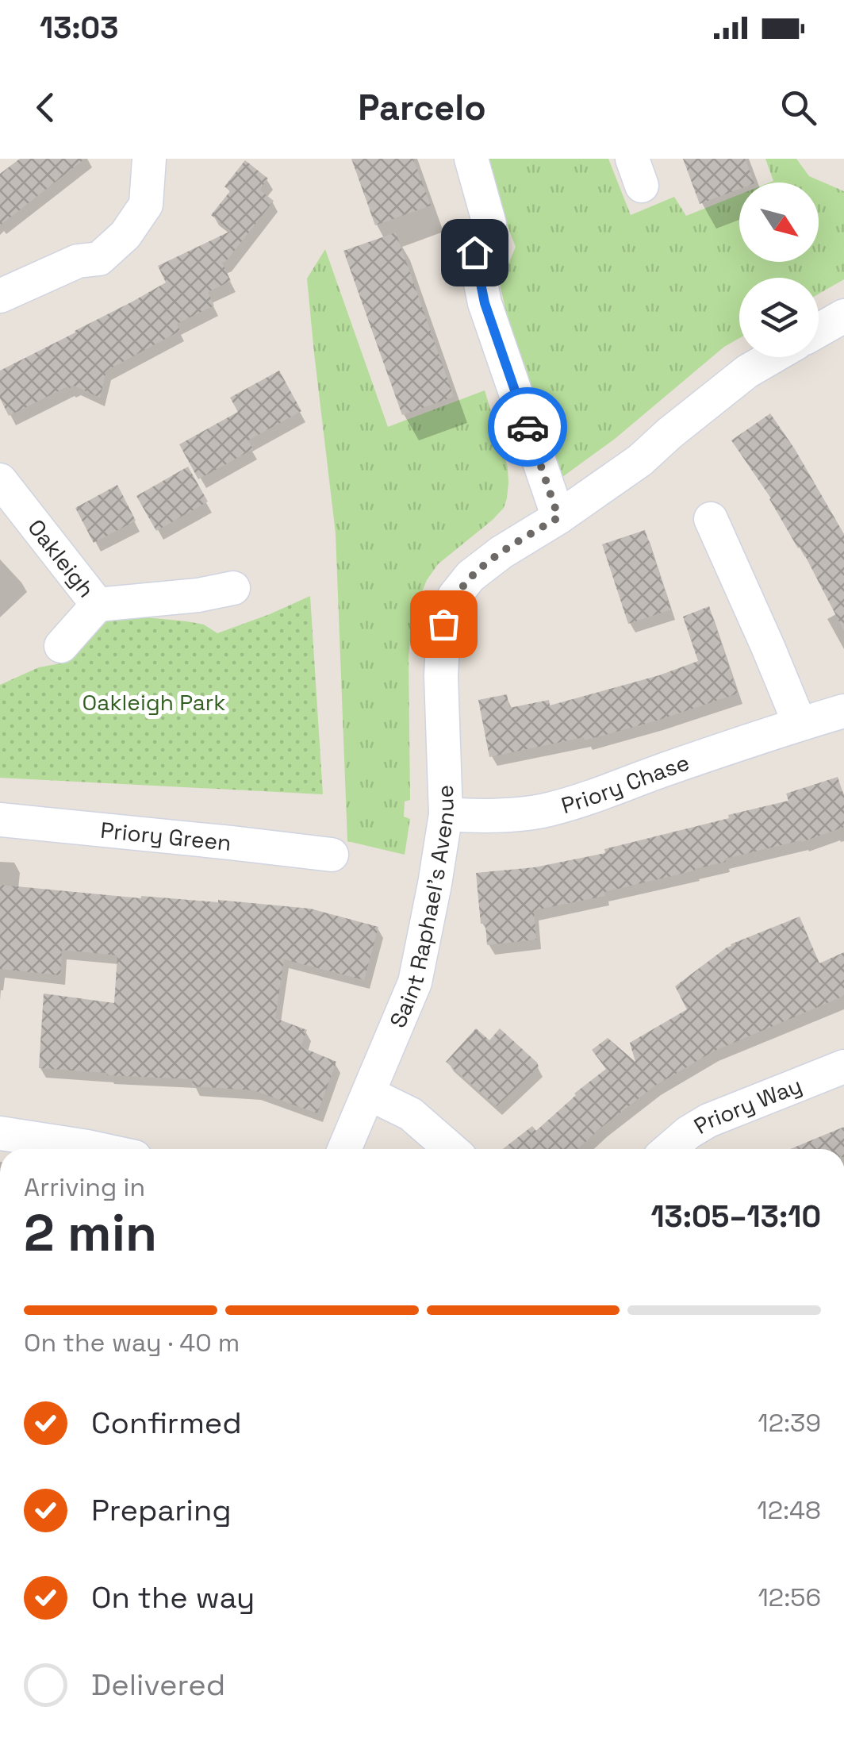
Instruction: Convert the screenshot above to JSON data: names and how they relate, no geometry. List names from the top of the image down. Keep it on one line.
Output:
{"streets":{"street":["Oakleigh","Priory Chase","Priory Green","Saint Raphael's Avenue","Priory Way"]},"crossings":[["Priory Chase","Saint Raphael's Avenue"]],"parks":["Oakleigh Park"],"north":"bottom right","page":{"status":"13:03","header":"Parcelo","heading":["2 min","Arriving in","13:05–13:10"],"bar":"On the way · 40 m","list":[["Confirmed","12:39"],["Preparing","12:48"],["On the way","12:56"],"Delivered"]}}
